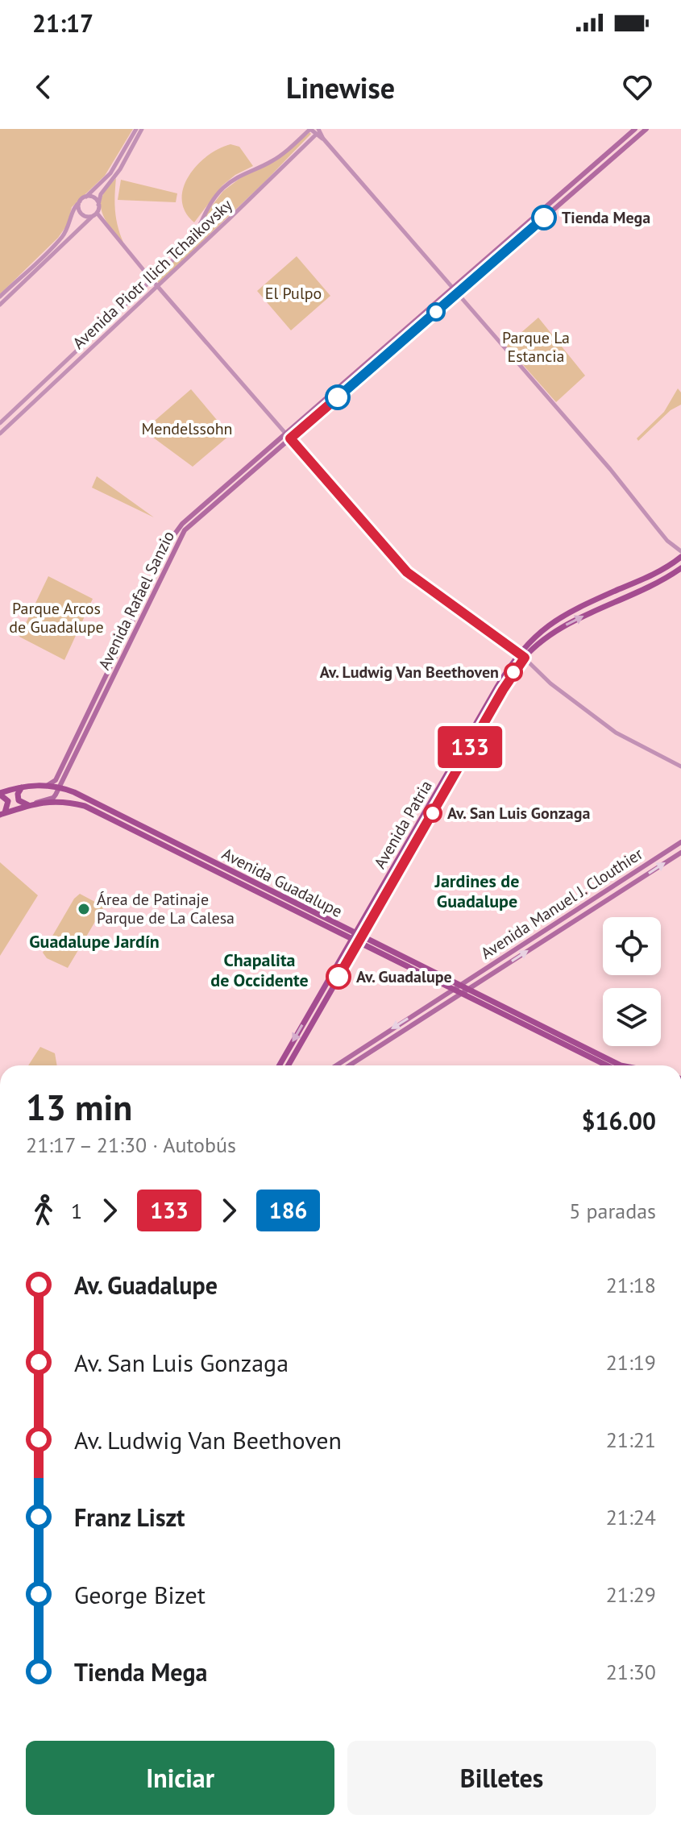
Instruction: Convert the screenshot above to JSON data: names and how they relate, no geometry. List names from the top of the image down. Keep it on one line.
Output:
{"streets":{"main road":["Avenida Rafael Sanzio","Avenida Patria","Avenida Guadalupe","Avenida Manuel J. Clouthier"],"street":["Avenida Piotr Ilich Tchaikovsky"]},"crossings":[["Avenida Rafael Sanzio","Avenida Guadalupe"],["Avenida Patria","Avenida Guadalupe"],["Avenida Guadalupe","Avenida Manuel J. Clouthier"]],"districts":["Jardines de Guadalupe","Guadalupe Jardín","Chapalita de Occidente"],"parks":["El Pulpo","Parque La Estancia","Mendelssohn","Parque Arcos de Guadalupe"],"places":["Tienda Mega","Av. Ludwig Van Beethoven","Av. San Luis Gonzaga","Área de Patinaje Parque de La Calesa","Av. Guadalupe"],"lines":["bus line 186","bus line 133"],"page":{"status":"21:17","header":"Linewise","on_map":"133","heading":["13 min","21:17 – 21:30 · Autobús","$16.00"],"legs":["1","133","186","5 paradas"],"list":[{"name":"Av. Guadalupe","value":"21:18"},{"name":"Av. San Luis Gonzaga","value":"21:19"},{"name":"Av. Ludwig Van Beethoven","value":"21:21"},{"name":"Franz Liszt","value":"21:24"},{"name":"George Bizet","value":"21:29"},{"name":"Tienda Mega","value":"21:30"}],"buttons":["Iniciar","Billetes"]}}
